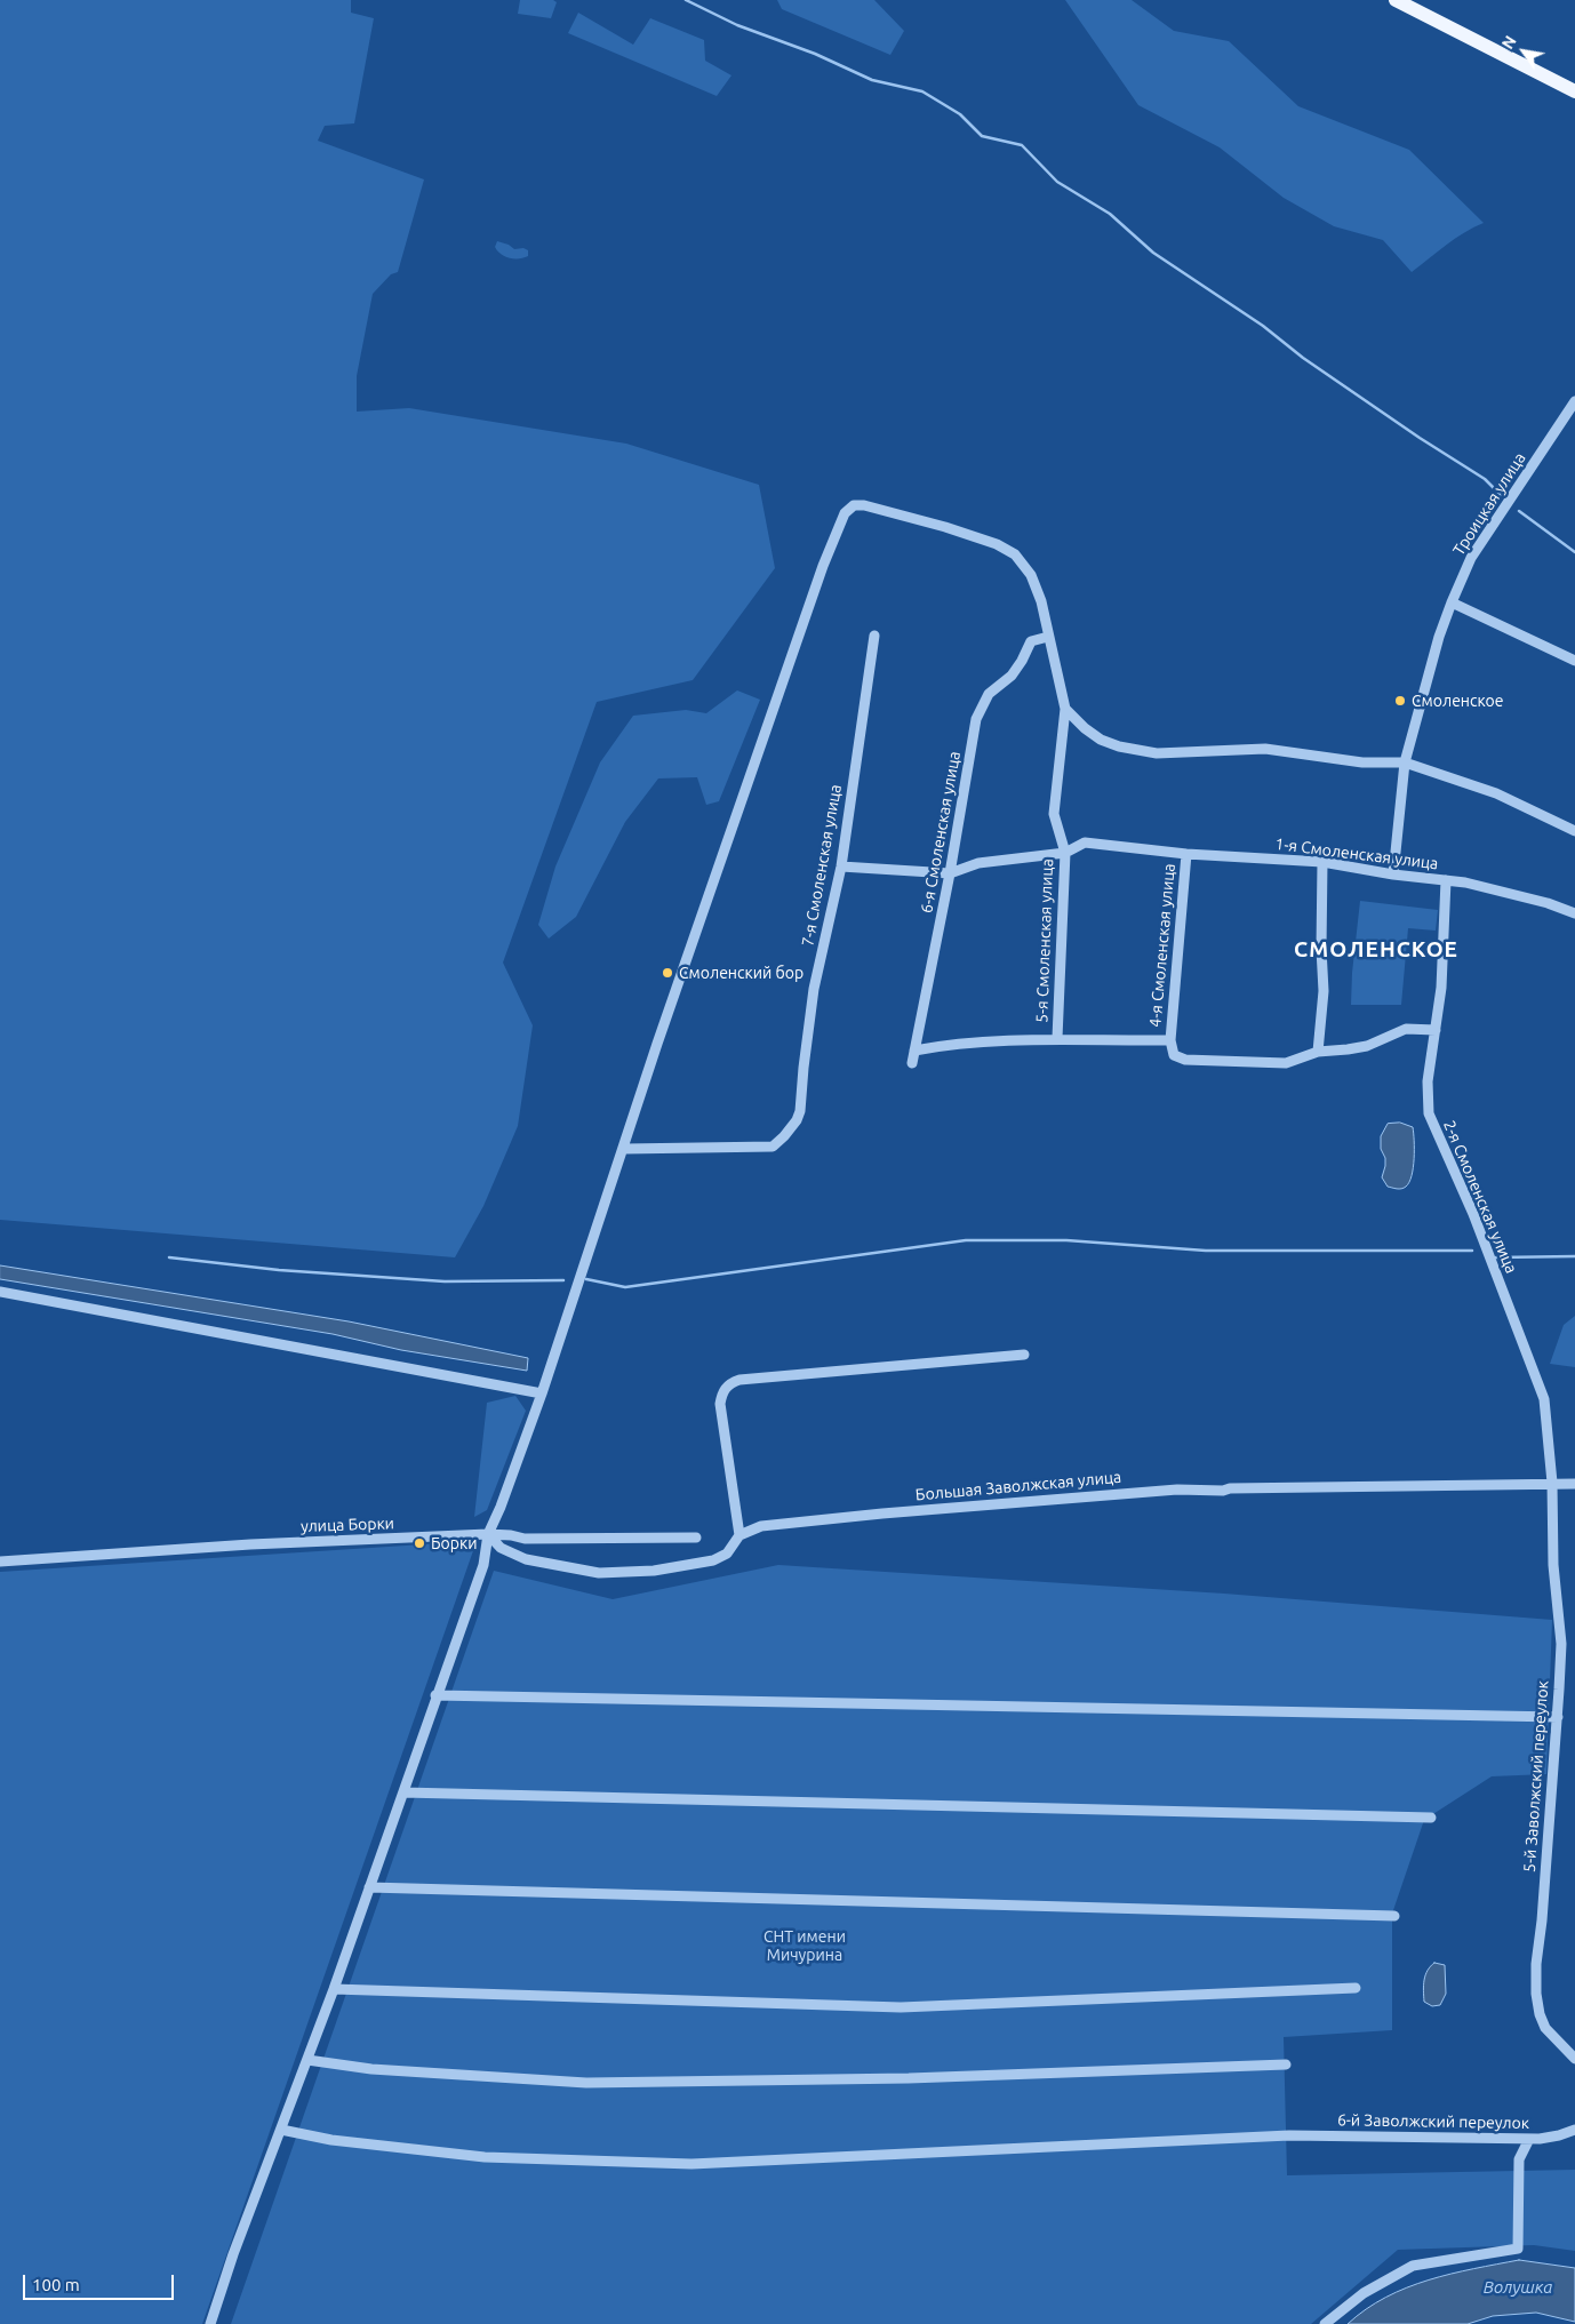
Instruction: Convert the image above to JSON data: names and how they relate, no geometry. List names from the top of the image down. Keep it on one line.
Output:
{"streets":{"street":["Троицкая улица","6-я Смоленская улица","1-я Смоленская улица","7-я Смоленская улица","5-я Смоленская улица","4-я Смоленская улица","2-я Смоленская улица","Большая Заволжская улица","улица Борки","5-й Заволжский переулок","6-й Заволжский переулок"]},"crossings":[["6-я Смоленская улица","1-я Смоленская улица"],["1-я Смоленская улица","5-я Смоленская улица"],["1-я Смоленская улица","4-я Смоленская улица"],["1-я Смоленская улица","2-я Смоленская улица"],["2-я Смоленская улица","Большая Заволжская улица"],["2-я Смоленская улица","5-й Заволжский переулок"],["Большая Заволжская улица","5-й Заволжский переулок"]],"districts":["СМОЛЕНСКОЕ"],"water":["Волушка"],"parks":["СНТ имени Мичурина"],"places":["Смоленское","Смоленский бор","Борки"],"scale_bar":"100 m","north":"top left"}
